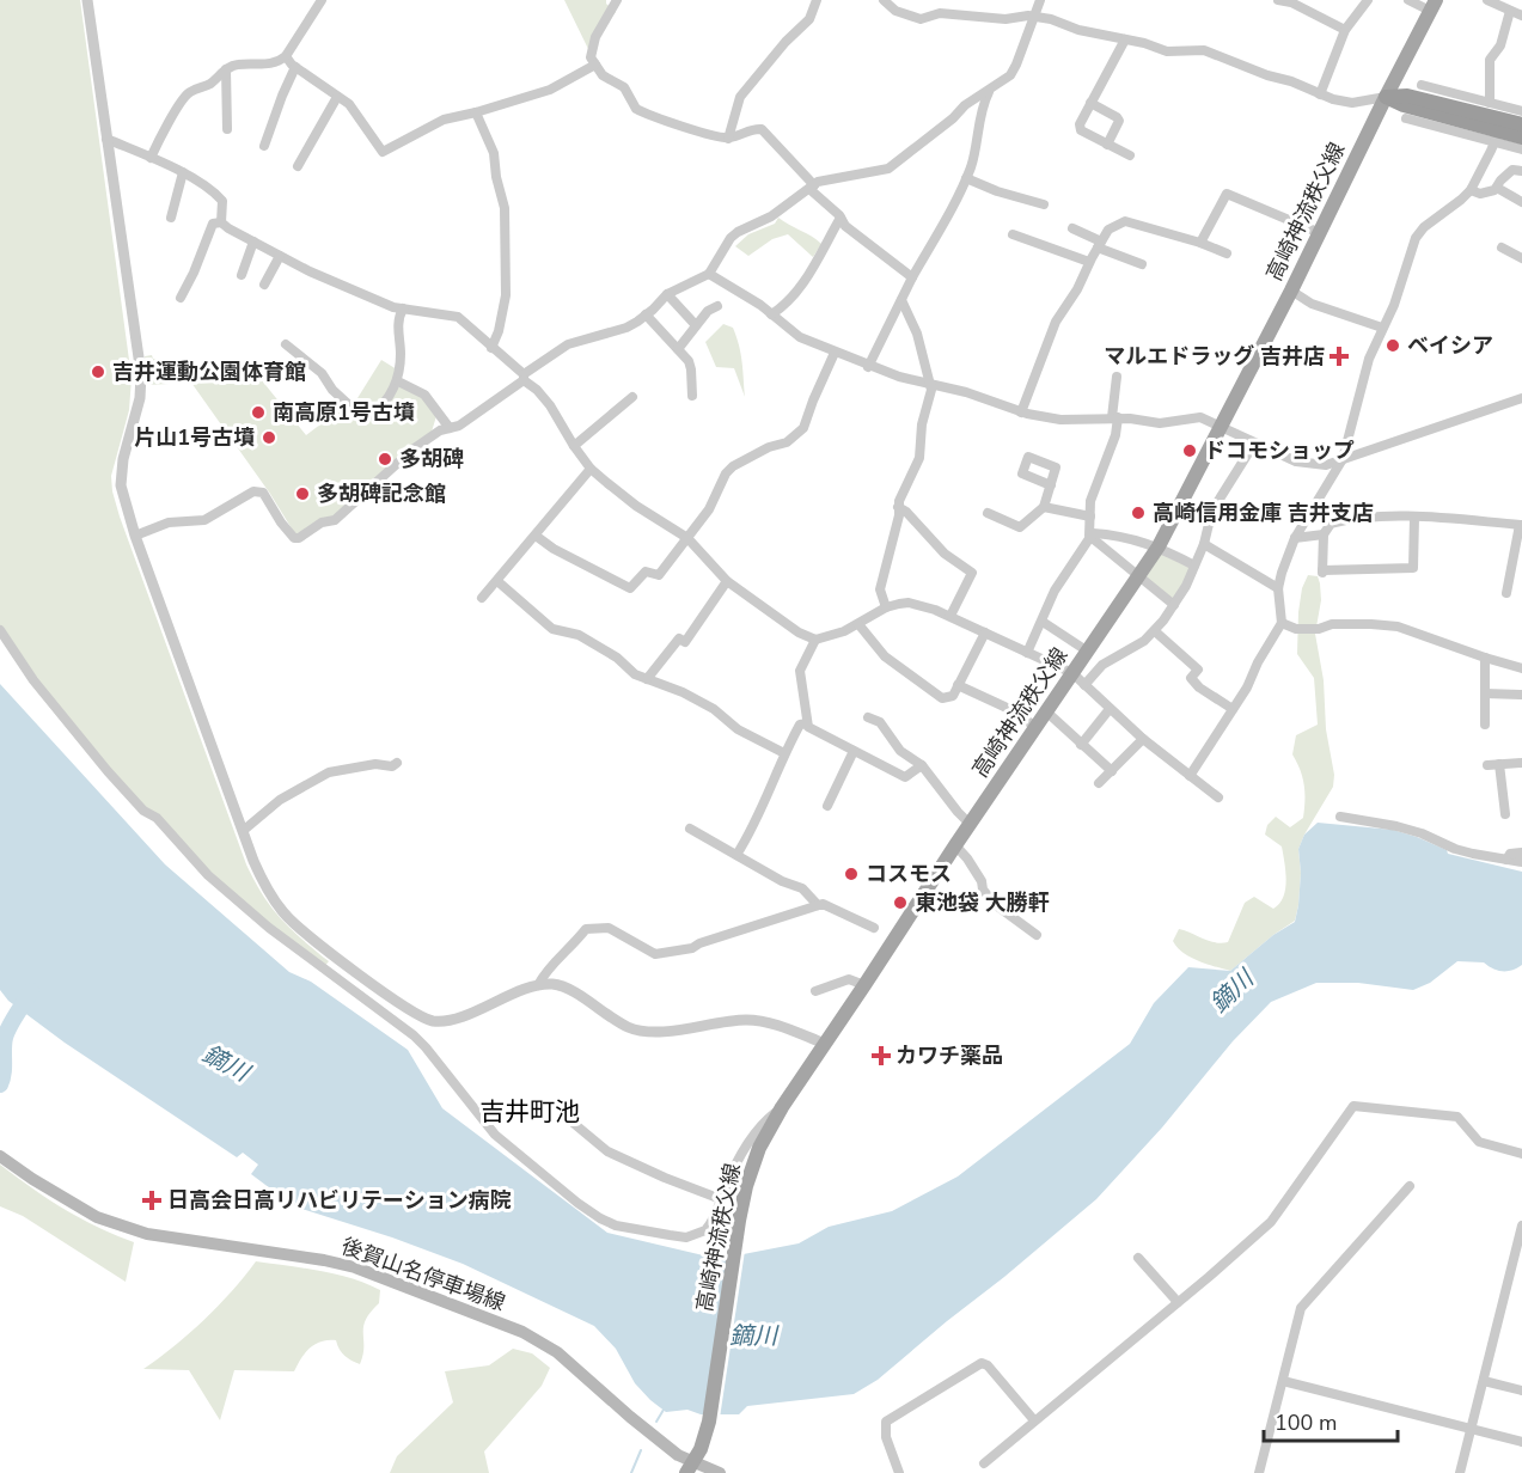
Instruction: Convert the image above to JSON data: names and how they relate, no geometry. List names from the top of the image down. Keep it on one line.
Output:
{"streets":{"main road":["高崎神流秩父線","後賀山名停車場線"]},"crossings":[["高崎神流秩父線","後賀山名停車場線"]],"districts":["吉井町池"],"water":["鏑川"],"places":{"other":["ベイシア","吉井運動公園体育館","南高原1号古墳","片山1号古墳","ドコモショップ","多胡碑","多胡碑記念館","高崎信用金庫 吉井支店","コスモス","東池袋 大勝軒"],"health":["マルエドラッグ 吉井店","カワチ薬品","日高会日高リハビリテーション病院"]},"scale_bar":"100 m"}
